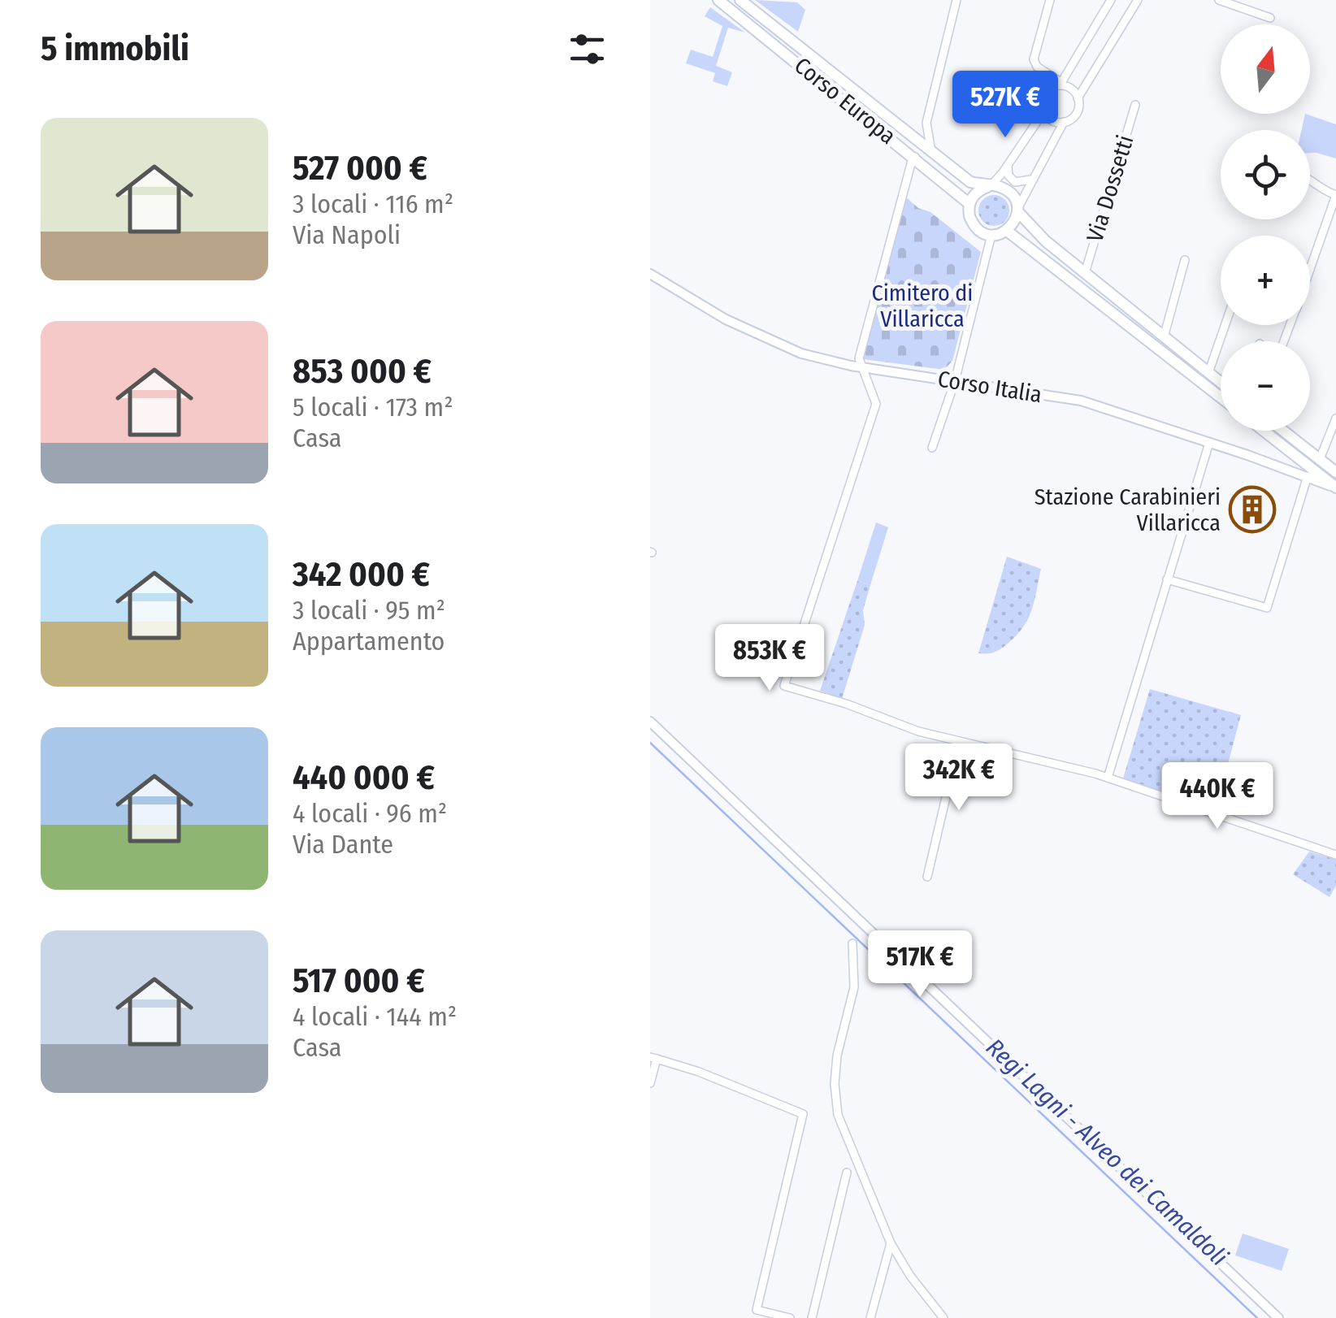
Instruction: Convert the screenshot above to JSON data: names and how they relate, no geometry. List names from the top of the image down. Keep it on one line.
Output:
{"streets":{"main road":["Corso Europa"],"street":["Via Dossetti","Corso Italia"]},"water":["Regi Lagni - Alveo dei Camaldoli"],"parks":["Cimitero di Villaricca"],"places":{"building":["Stazione Carabinieri Villaricca"]},"north":"top","page":{"heading":"5 immobili","map_buttons":["+","−"],"price":["527K €","853K €","342K €","440K €","517K €"],"list":[{"name":"527 000 €","note":"3 locali · 116 m² · Via Napoli"},{"name":"853 000 €","note":"5 locali · 173 m² · Casa"},{"name":"342 000 €","note":"3 locali · 95 m² · Appartamento"},{"name":"440 000 €","note":"4 locali · 96 m² · Via Dante"},{"name":"517 000 €","note":"4 locali · 144 m² · Casa"}]}}
